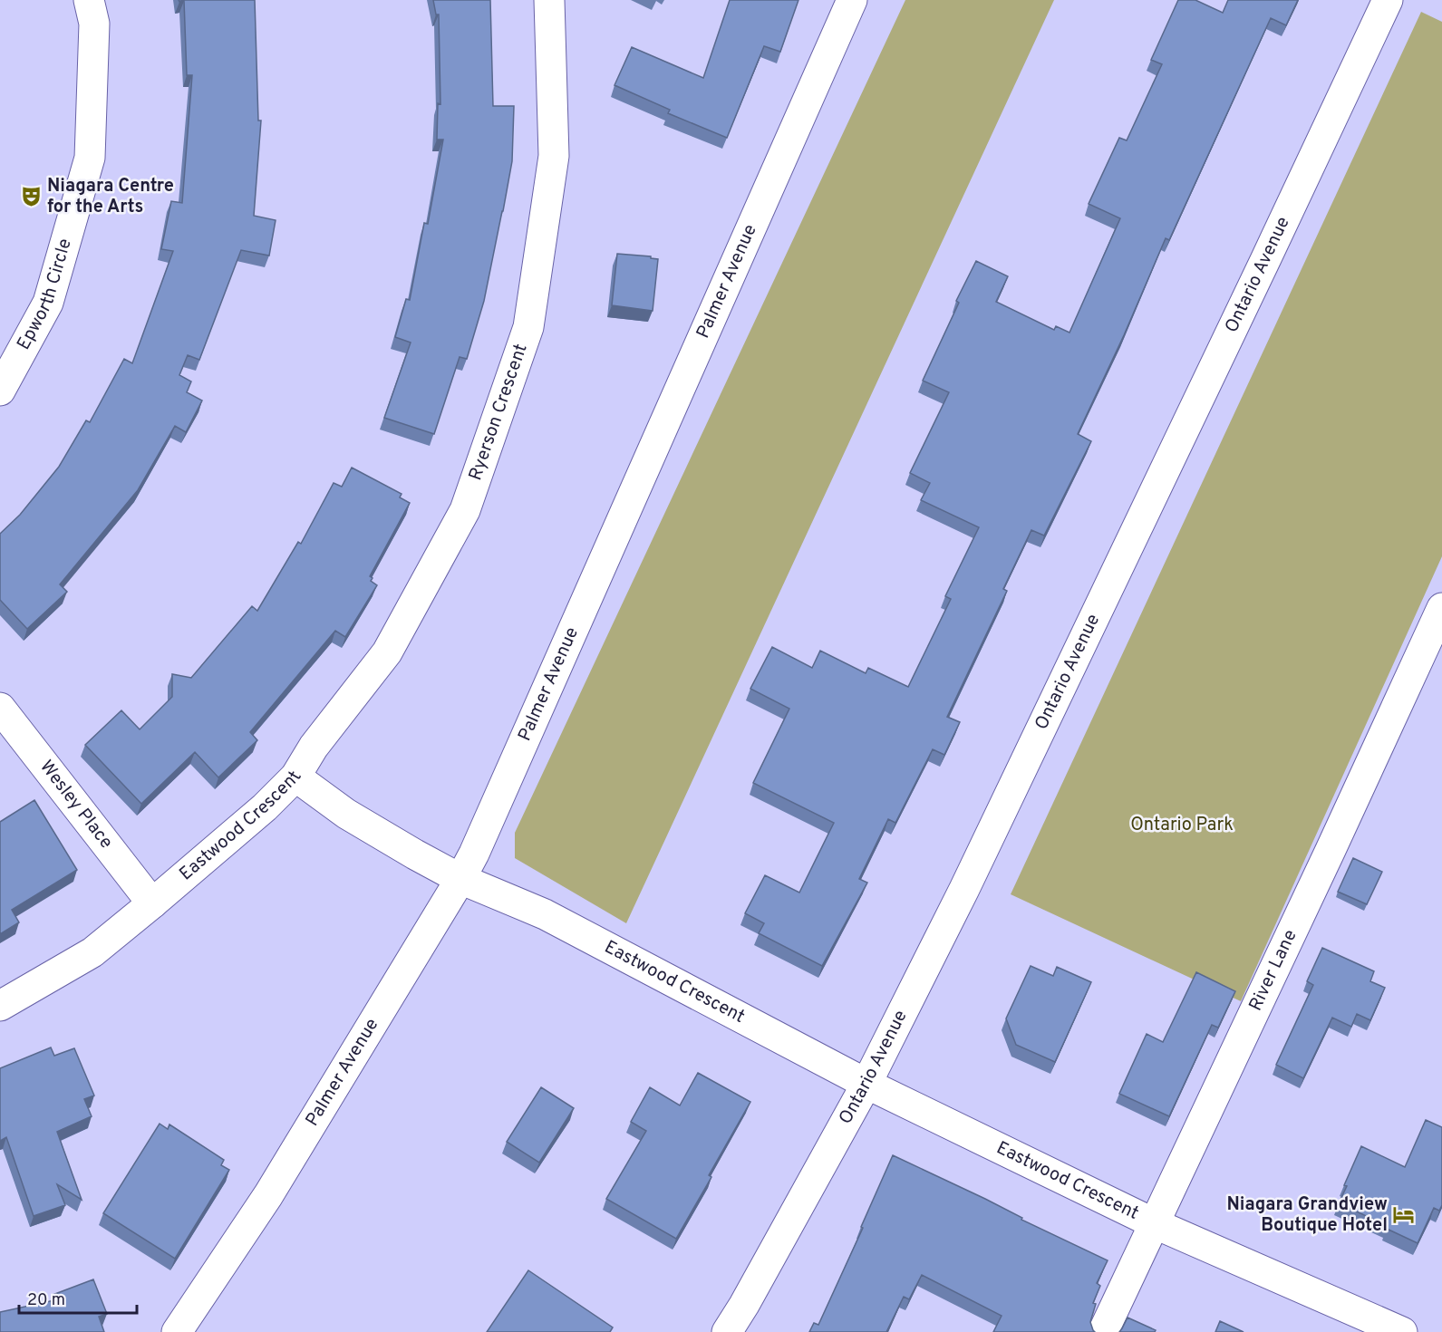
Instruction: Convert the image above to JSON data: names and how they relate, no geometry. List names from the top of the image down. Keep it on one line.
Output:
{"streets":{"street":["Ontario Avenue","Palmer Avenue","Epworth Circle","Ryerson Crescent","Wesley Place","Eastwood Crescent","River Lane"]},"crossings":[["Ontario Avenue","Eastwood Crescent"],["Palmer Avenue","Eastwood Crescent"],["Ryerson Crescent","Eastwood Crescent"],["Wesley Place","Eastwood Crescent"],["Eastwood Crescent","River Lane"]],"parks":["Ontario Park"],"places":{"theatre":["Niagara Centre for the Arts"],"hotel":["Niagara Grandview Boutique Hotel"]},"scale_bar":"20 m"}
